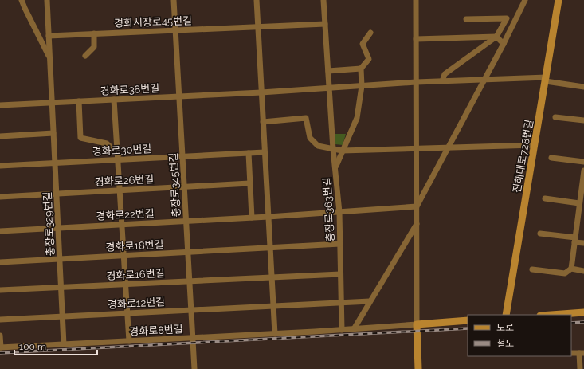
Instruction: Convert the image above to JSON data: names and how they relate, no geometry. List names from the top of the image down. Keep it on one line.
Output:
{"streets":{"street":["경화시장로45번길","경화로38번길","경화로30번길","진해대로728번길","경화로26번길","충장로345번길","충장로363번길","경화로22번길","충장로329번길","경화로18번길","경화로16번길","경화로12번길","경화로8번길"]},"crossings":[["경화시장로45번길","충장로345번길"],["경화시장로45번길","충장로363번길"],["경화시장로45번길","충장로329번길"],["경화로38번길","진해대로728번길"],["경화로38번길","충장로345번길"],["경화로38번길","충장로363번길"],["경화로38번길","충장로329번길"],["경화로30번길","충장로345번길"],["경화로30번길","충장로329번길"],["경화로26번길","충장로345번길"],["경화로26번길","충장로329번길"],["충장로345번길","경화로22번길"],["충장로345번길","경화로18번길"],["충장로345번길","경화로16번길"],["충장로345번길","경화로12번길"],["충장로345번길","경화로8번길"],["충장로363번길","경화로22번길"],["충장로363번길","경화로18번길"],["충장로363번길","경화로16번길"],["충장로363번길","경화로12번길"],["충장로363번길","경화로8번길"],["경화로22번길","충장로329번길"],["충장로329번길","경화로18번길"],["충장로329번길","경화로16번길"],["충장로329번길","경화로12번길"],["충장로329번길","경화로8번길"]],"legend":["도로","철도"],"scale_bar":"100 m"}
